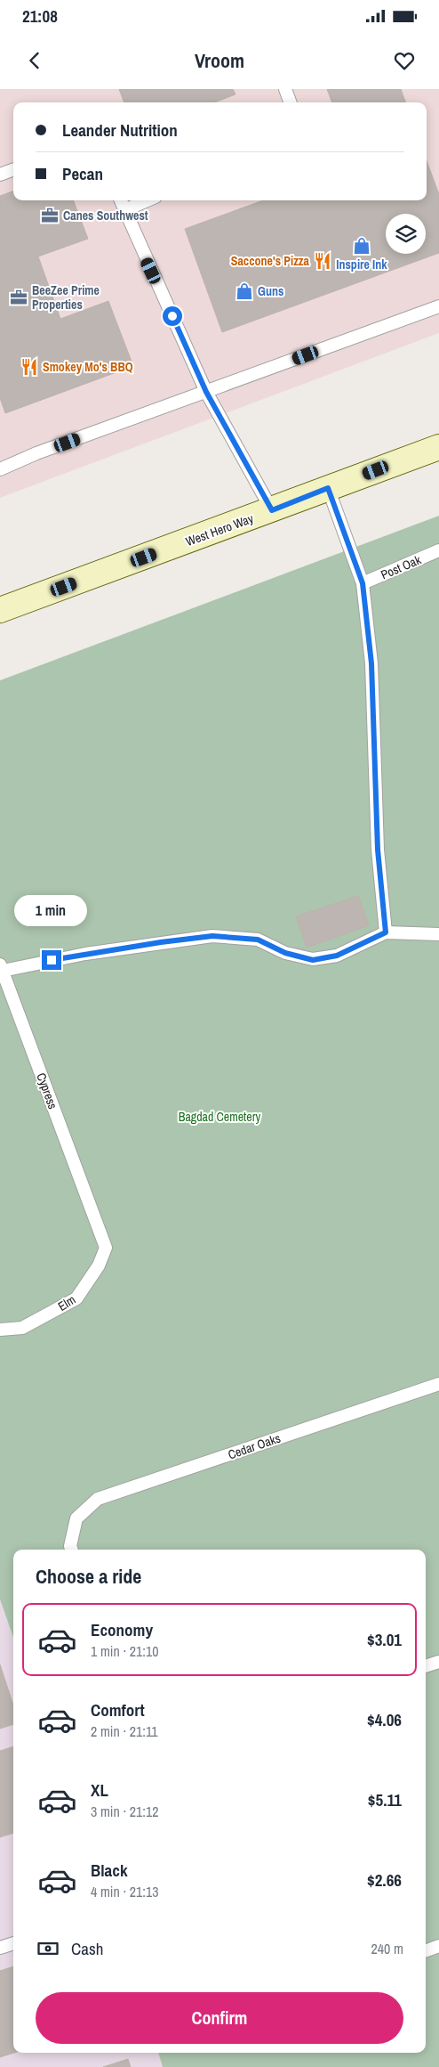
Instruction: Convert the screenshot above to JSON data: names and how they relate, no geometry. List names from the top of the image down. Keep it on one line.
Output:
{"streets":{"main road":["West Hero Way"],"lane":["Post Oak","Cypress","Elm","Cedar Oaks"]},"crossings":[["Cypress","Elm"]],"parks":["Bagdad Cemetery"],"places":{"office":["Canes Southwest","BeeZee Prime Properties"],"shop":["Inspire Ink","Guns"],"restaurant":["Saccone's Pizza","Smokey Mo's BBQ"]},"page":{"status":"21:08","header":"Vroom","banner":["Leander Nutrition","Pecan"],"bubble":"1 min","heading":"Choose a ride","list":[{"name":"Economy","note":"1 min · 21:10","value":"$3.01"},{"name":"Comfort","note":"2 min · 21:11","value":"$4.06"},{"name":"XL","note":"3 min · 21:12","value":"$5.11"},{"name":"Black","note":"4 min · 21:13","value":"$2.66"}],"pay":["Cash","240 m"],"buttons":"Confirm"}}
